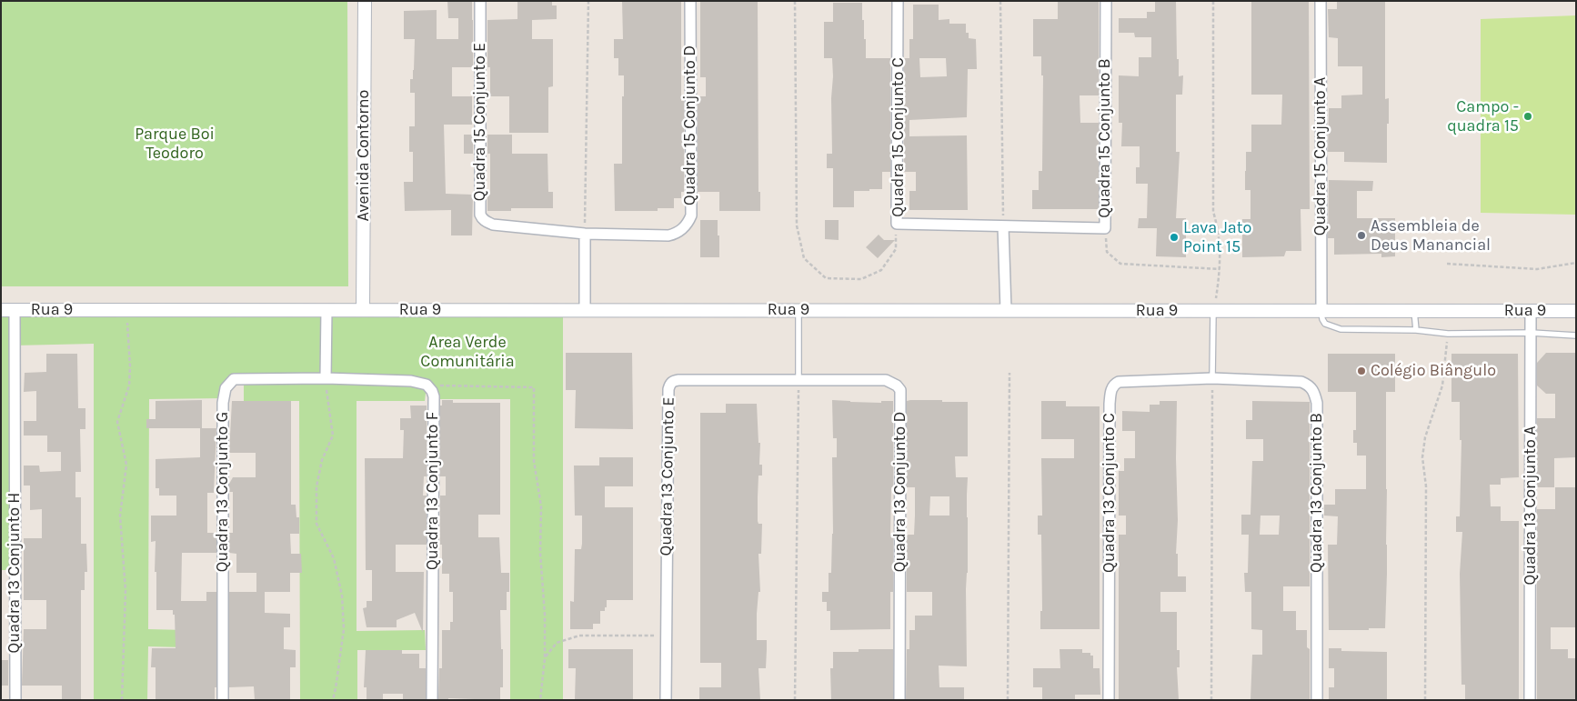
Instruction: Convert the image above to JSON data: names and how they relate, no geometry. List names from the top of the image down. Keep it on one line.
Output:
{"streets":{"street":["Quadra 15 Conjunto E","Quadra 15 Conjunto D","Quadra 15 Conjunto C","Quadra 15 Conjunto B","Avenida Contorno","Quadra 15 Conjunto A","Rua 9","Quadra 13 Conjunto E","Quadra 13 Conjunto F","Quadra 13 Conjunto G","Quadra 13 Conjunto D","Quadra 13 Conjunto C","Quadra 13 Conjunto B","Quadra 13 Conjunto A","Quadra 13 Conjunto H"]},"crossings":[["Quadra 15 Conjunto E","Quadra 15 Conjunto D"],["Quadra 15 Conjunto C","Quadra 15 Conjunto B"],["Avenida Contorno","Rua 9"],["Quadra 15 Conjunto A","Rua 9"],["Rua 9","Quadra 13 Conjunto A"],["Rua 9","Quadra 13 Conjunto H"],["Quadra 13 Conjunto E","Quadra 13 Conjunto D"],["Quadra 13 Conjunto C","Quadra 13 Conjunto B"]],"parks":["Parque Boi Teodoro","Area Verde Comunitária"],"places":["Campo - quadra 15","Assembleia de Deus Manancial","Lava Jato Point 15","Colégio Biângulo"]}
